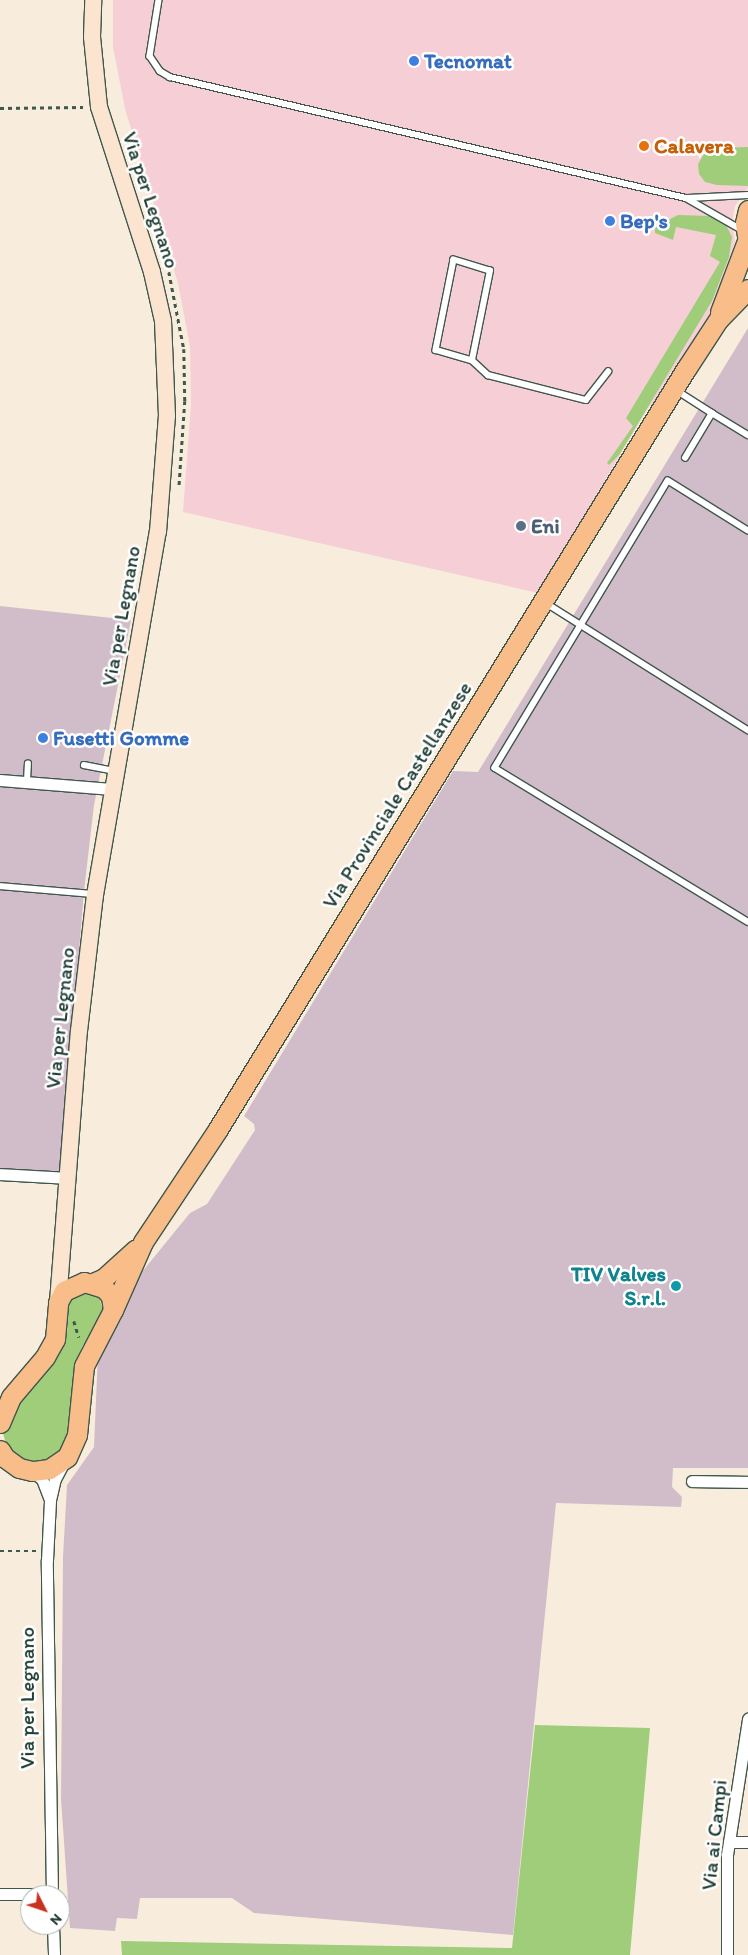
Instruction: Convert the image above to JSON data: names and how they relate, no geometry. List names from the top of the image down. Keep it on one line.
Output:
{"streets":{"main road":["Via Provinciale Castellanzese"],"street":["Via per Legnano","Via ai Campi"]},"crossings":[["Via per Legnano","Via Provinciale Castellanzese"]],"places":["Tecnomat","Calavera","Bep's","Eni","Fusetti Gomme","TIV Valves S.r.l."],"north":"bottom right"}
